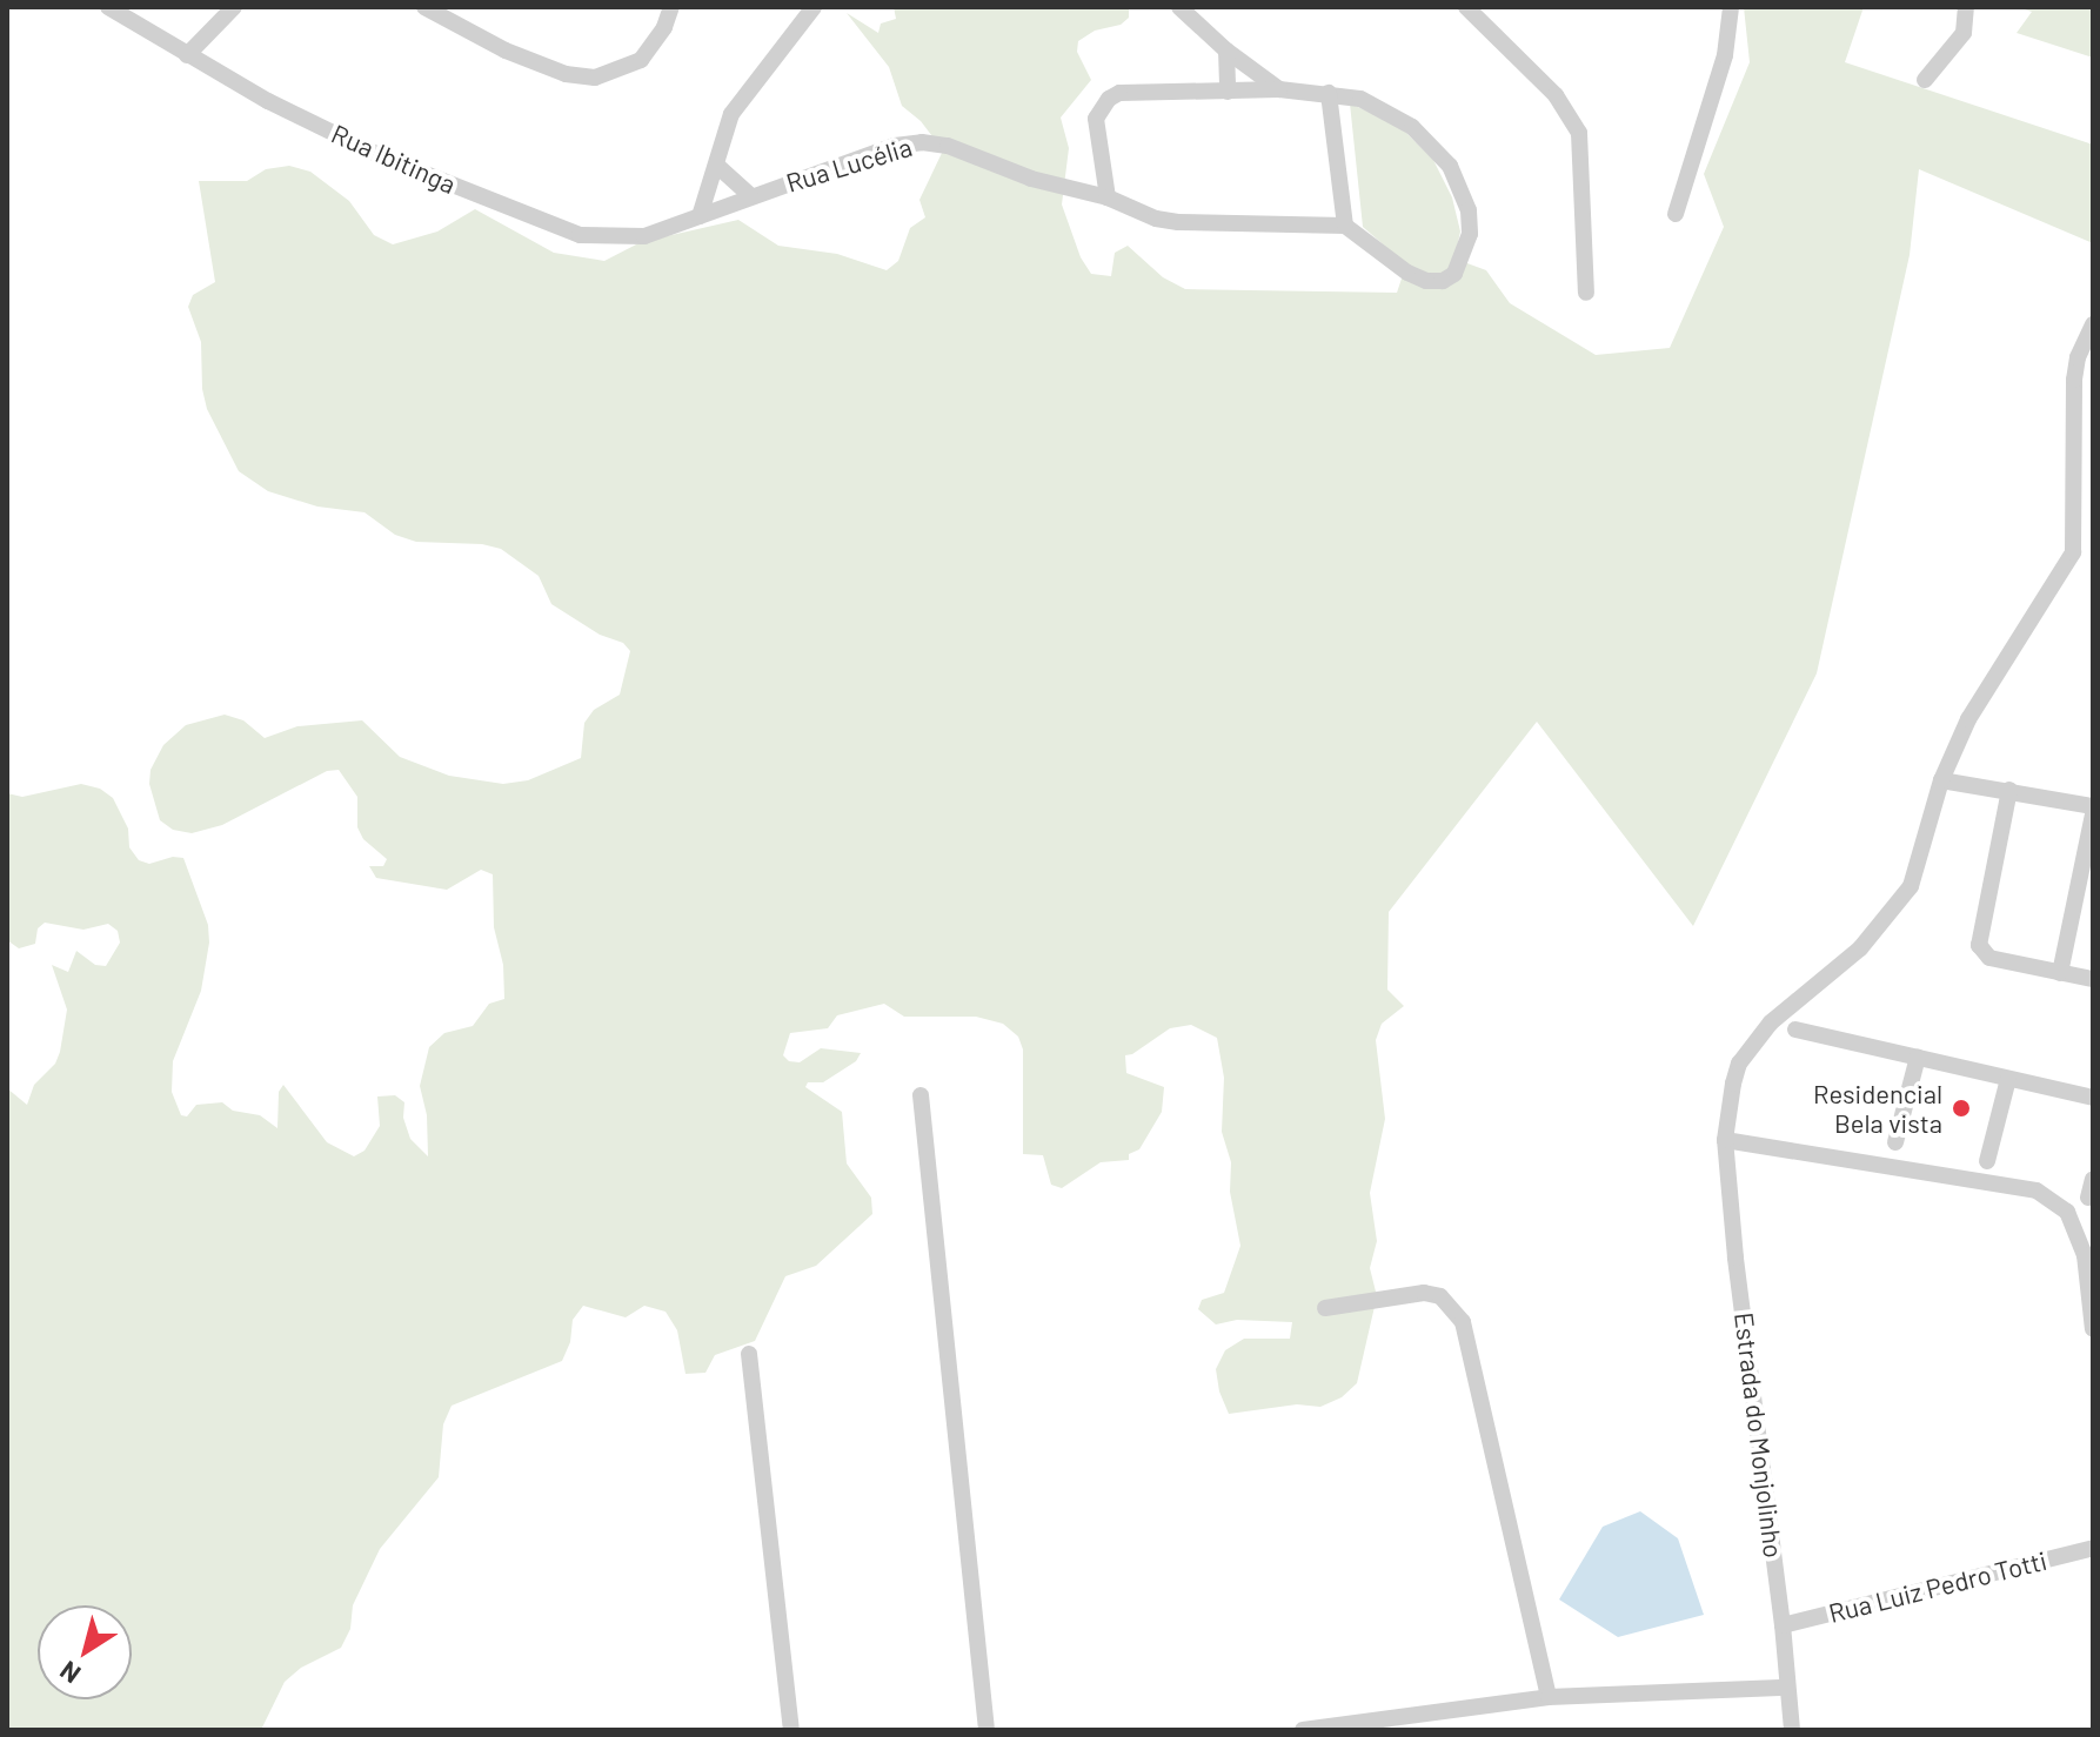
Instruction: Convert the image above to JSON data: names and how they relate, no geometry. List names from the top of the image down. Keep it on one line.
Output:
{"streets":{"street":["Rua Ibitinga","Rua Lucélia","Estrada do Monjolinho","Rua Luiz Pedro Totti"]},"crossings":[["Rua Ibitinga","Rua Lucélia"],["Estrada do Monjolinho","Rua Luiz Pedro Totti"]],"places":["Residencial Bela vista"],"north":"bottom left"}
